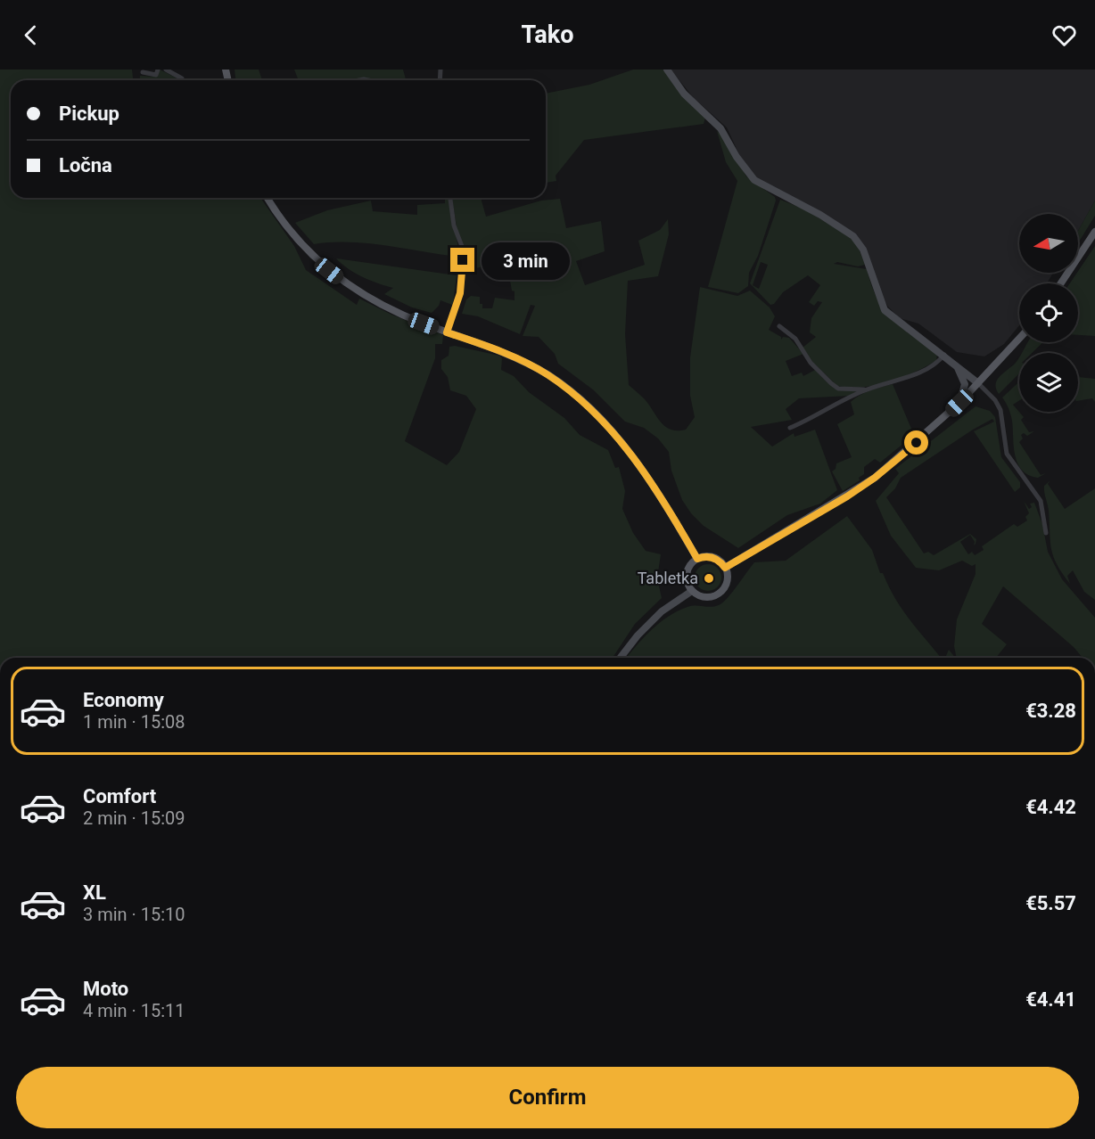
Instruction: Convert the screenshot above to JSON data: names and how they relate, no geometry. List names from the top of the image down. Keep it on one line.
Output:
{"places":["Tabletka"],"north":"left","page":{"header":"Tako","banner":["Pickup","Ločna"],"bubble":"3 min","list":[{"name":"Economy","note":"1 min · 15:08","value":"€3.28"},{"name":"Comfort","note":"2 min · 15:09","value":"€4.42"},{"name":"XL","note":"3 min · 15:10","value":"€5.57"},{"name":"Moto","note":"4 min · 15:11","value":"€4.41"}],"buttons":"Confirm"}}
